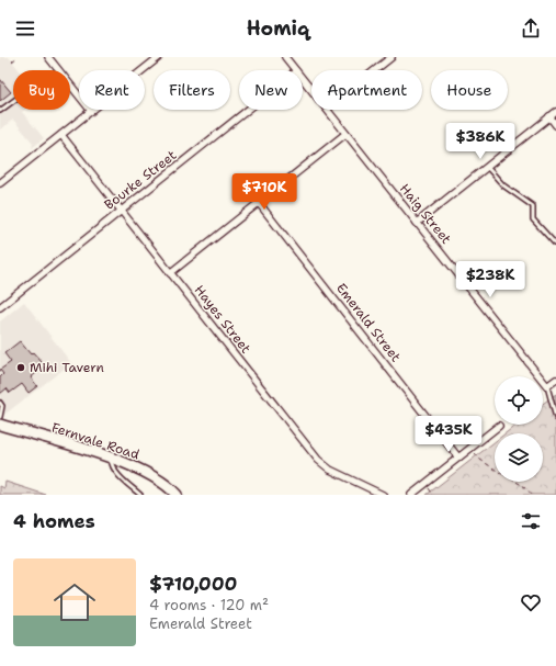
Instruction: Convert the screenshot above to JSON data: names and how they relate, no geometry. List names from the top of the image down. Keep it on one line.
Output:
{"streets":{"main road":["Fernvale Road"],"street":["Bourke Street","Haig Street","Hayes Street","Emerald Street"]},"crossings":[["Bourke Street","Hayes Street"]],"places":["Mihi Tavern"],"page":{"header":"Homiq","chip":["Buy","Rent","Filters","New","Apartment","House"],"price":["$386K","$710K","$238K","$435K"],"heading":"4 homes","list":[{"name":"$710,000","note":"4 rooms · 120 m² · Emerald Street"}]}}
